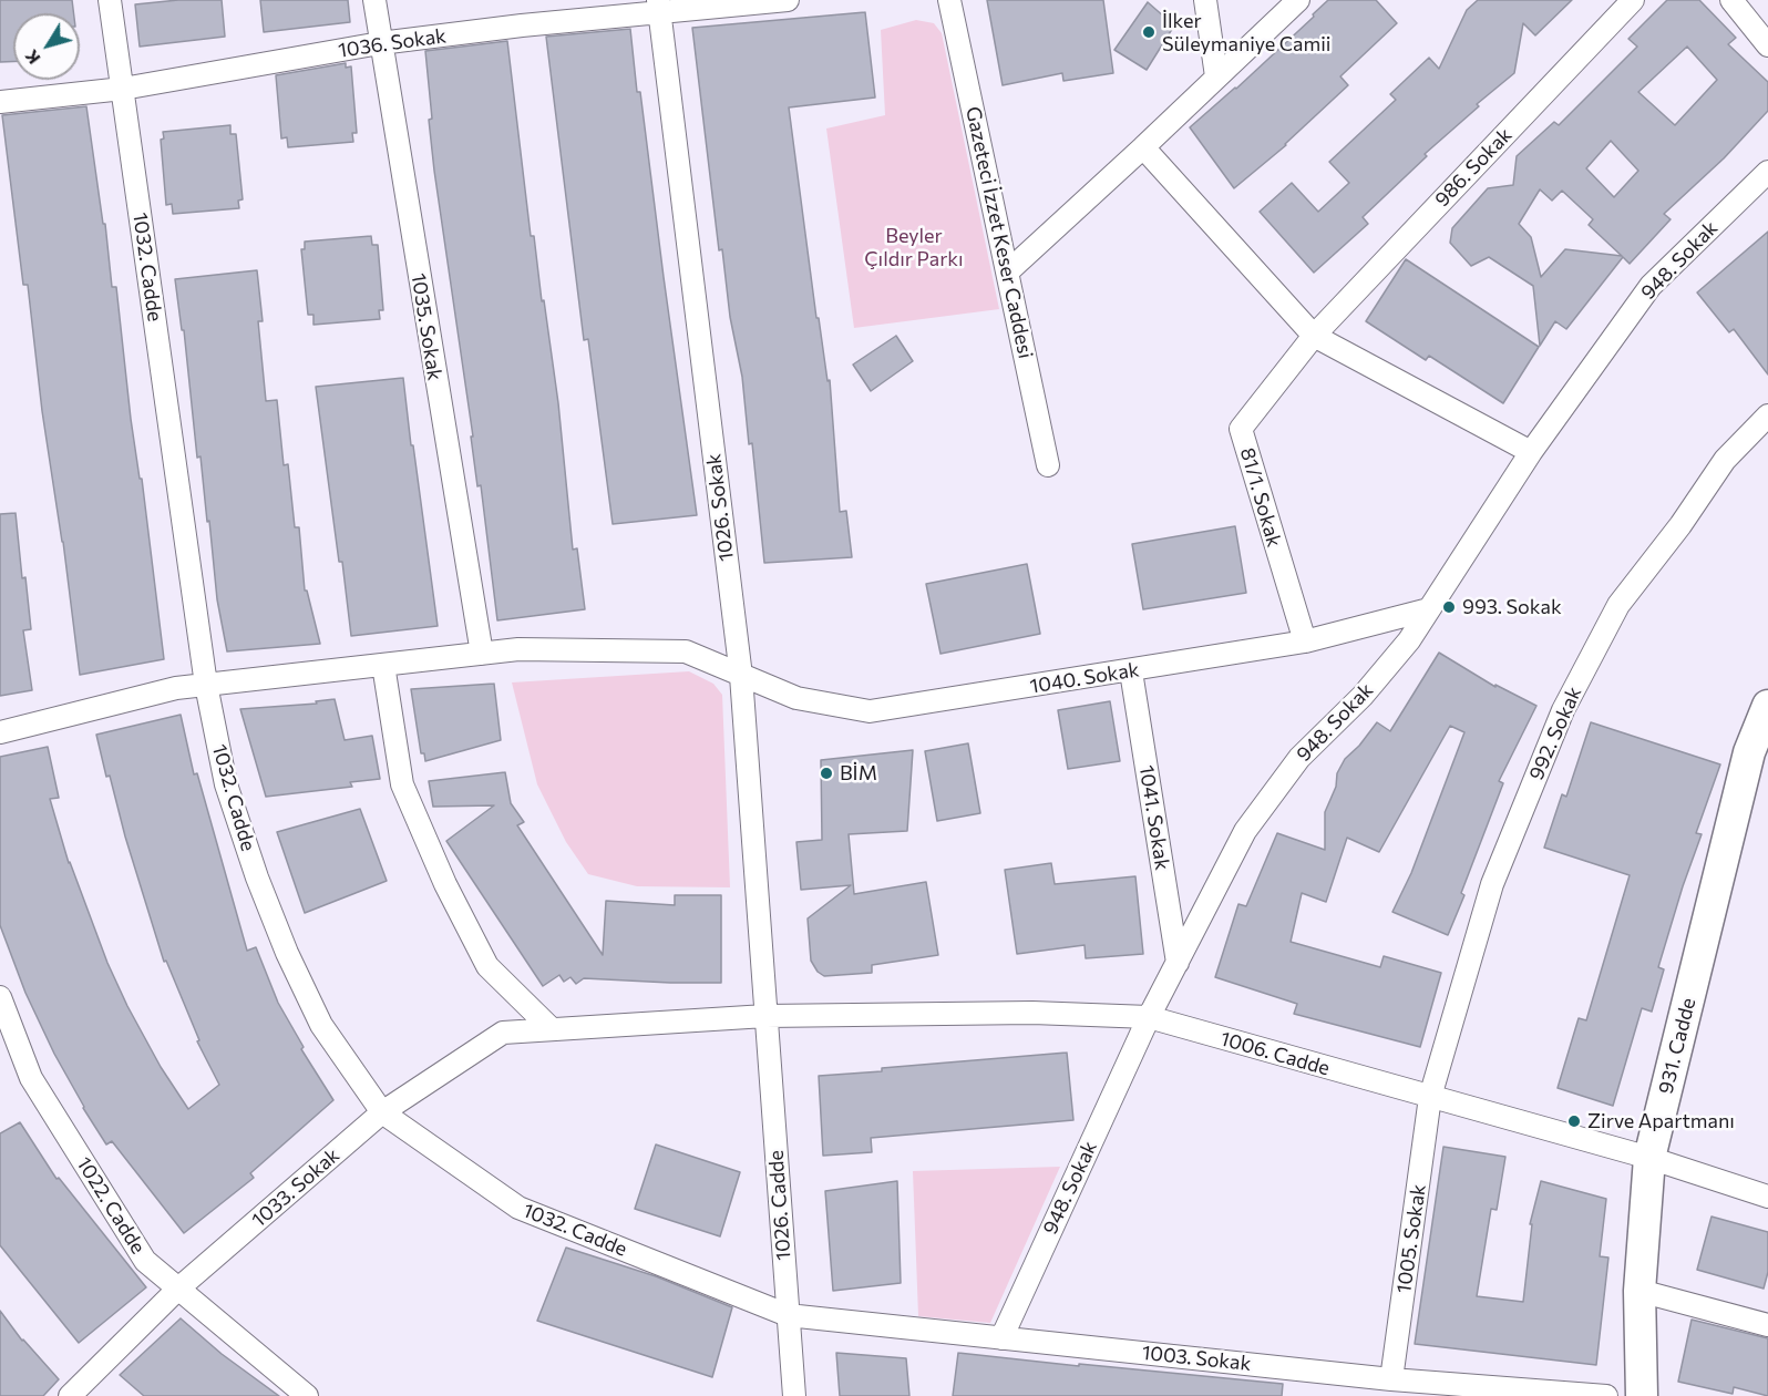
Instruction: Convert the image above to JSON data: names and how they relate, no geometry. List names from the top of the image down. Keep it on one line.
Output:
{"streets":{"main road":["931. Cadde"],"street":["1036. Sokak","986. Sokak","Gazeteci İzzet Keser Caddesi","948. Sokak","1032. Cadde","1035. Sokak","81/1. Sokak","1026. Sokak","1040. Sokak","992. Sokak","1041. Sokak","1006. Cadde","1033. Sokak","1022. Cadde","1026. Cadde","1005. Sokak","1003. Sokak"]},"crossings":[["1036. Sokak","1032. Cadde"],["1036. Sokak","1035. Sokak"],["1036. Sokak","1026. Sokak"],["986. Sokak","81/1. Sokak"],["948. Sokak","1040. Sokak"],["948. Sokak","1041. Sokak"],["948. Sokak","1006. Cadde"],["948. Sokak","1003. Sokak"],["1032. Cadde","1040. Sokak"],["1032. Cadde","1033. Sokak"],["1032. Cadde","1026. Cadde"],["1032. Cadde","1003. Sokak"],["1035. Sokak","1040. Sokak"],["81/1. Sokak","1040. Sokak"],["1026. Sokak","1040. Sokak"],["1026. Sokak","1006. Cadde"],["1026. Sokak","1033. Sokak"],["1026. Sokak","1026. Cadde"],["1040. Sokak","1041. Sokak"],["992. Sokak","1006. Cadde"],["992. Sokak","1005. Sokak"],["931. Cadde","1006. Cadde"],["1006. Cadde","1033. Sokak"],["1006. Cadde","1026. Cadde"],["1006. Cadde","1005. Sokak"],["1033. Sokak","1022. Cadde"],["1033. Sokak","1026. Cadde"],["1026. Cadde","1003. Sokak"],["1005. Sokak","1003. Sokak"]],"parks":["Beyler Çıldır Parkı"],"places":["İlker Süleymaniye Camii","993. Sokak","BİM","Zirve Apartmanı"],"north":"bottom left"}
